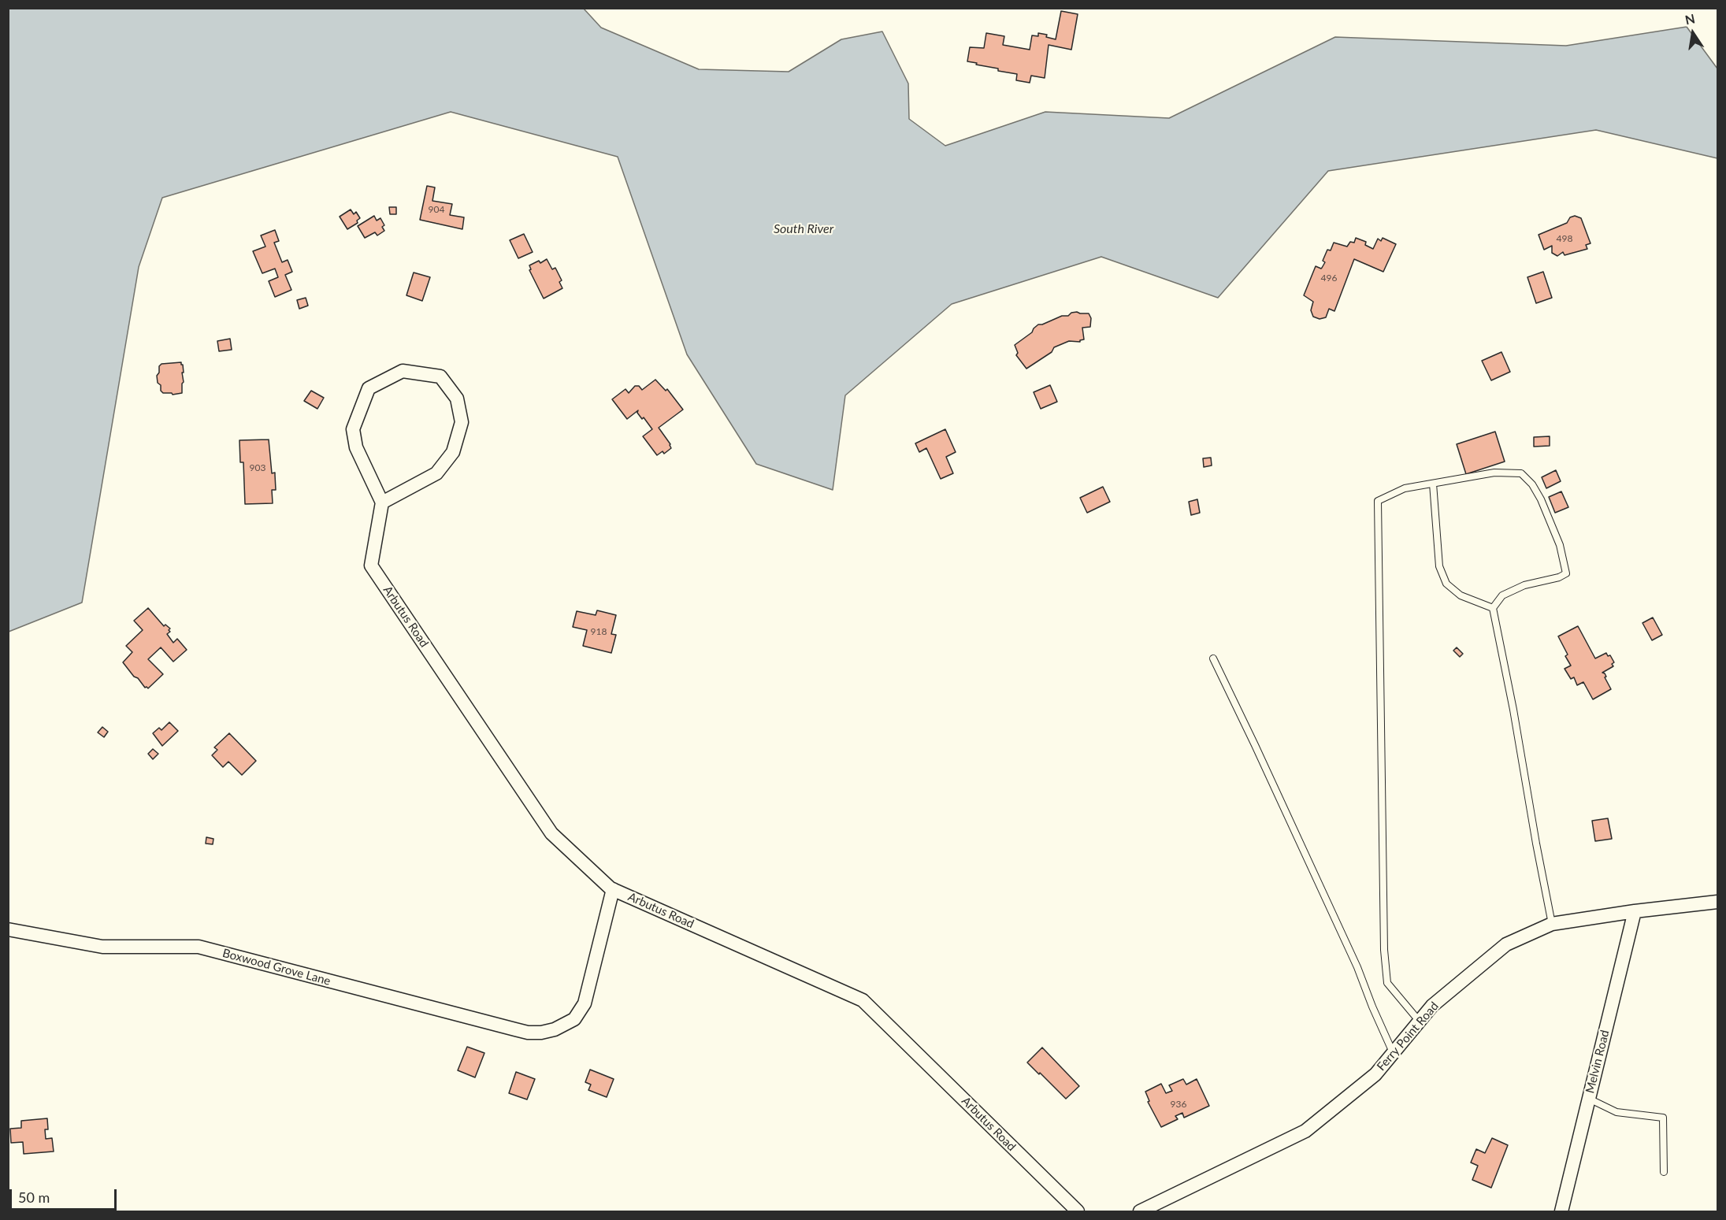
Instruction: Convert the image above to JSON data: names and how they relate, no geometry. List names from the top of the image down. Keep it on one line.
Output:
{"streets":{"street":["Arbutus Road","Boxwood Grove Lane","Ferry Point Road","Melvin Road"]},"crossings":[["Arbutus Road","Boxwood Grove Lane"],["Ferry Point Road","Melvin Road"]],"water":["South River"],"house_numbers":["904","498","496","903","918","936"],"scale_bar":"50 m","north":"top"}
